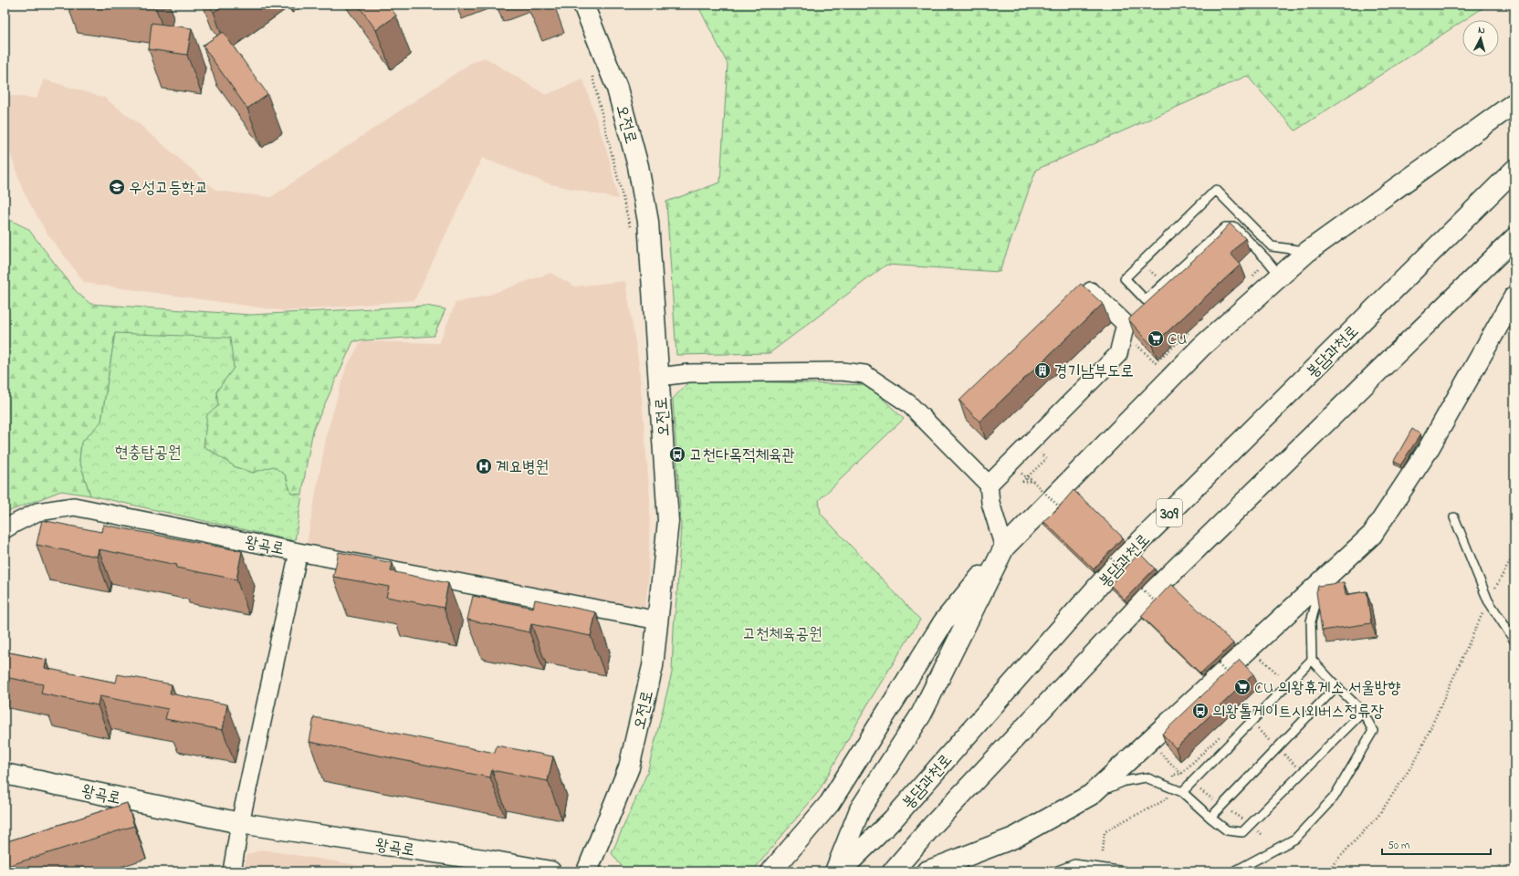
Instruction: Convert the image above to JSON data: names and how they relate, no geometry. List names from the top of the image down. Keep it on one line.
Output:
{"streets":{"main road":["오전로","봉담과천로","309","왕곡로"]},"parks":["현충탑공원","고천체육공원"],"places":{"school or university":["우성고등학교"],"supermarket":["CU","CU 의왕휴게소 서울방향"],"building":["경기남부도로"],"bus stop":["고천다목적체육관","의왕톨게이트시외버스정류장"],"hospital":["계요병원"]},"scale_bar":"50 m","north":"top"}
